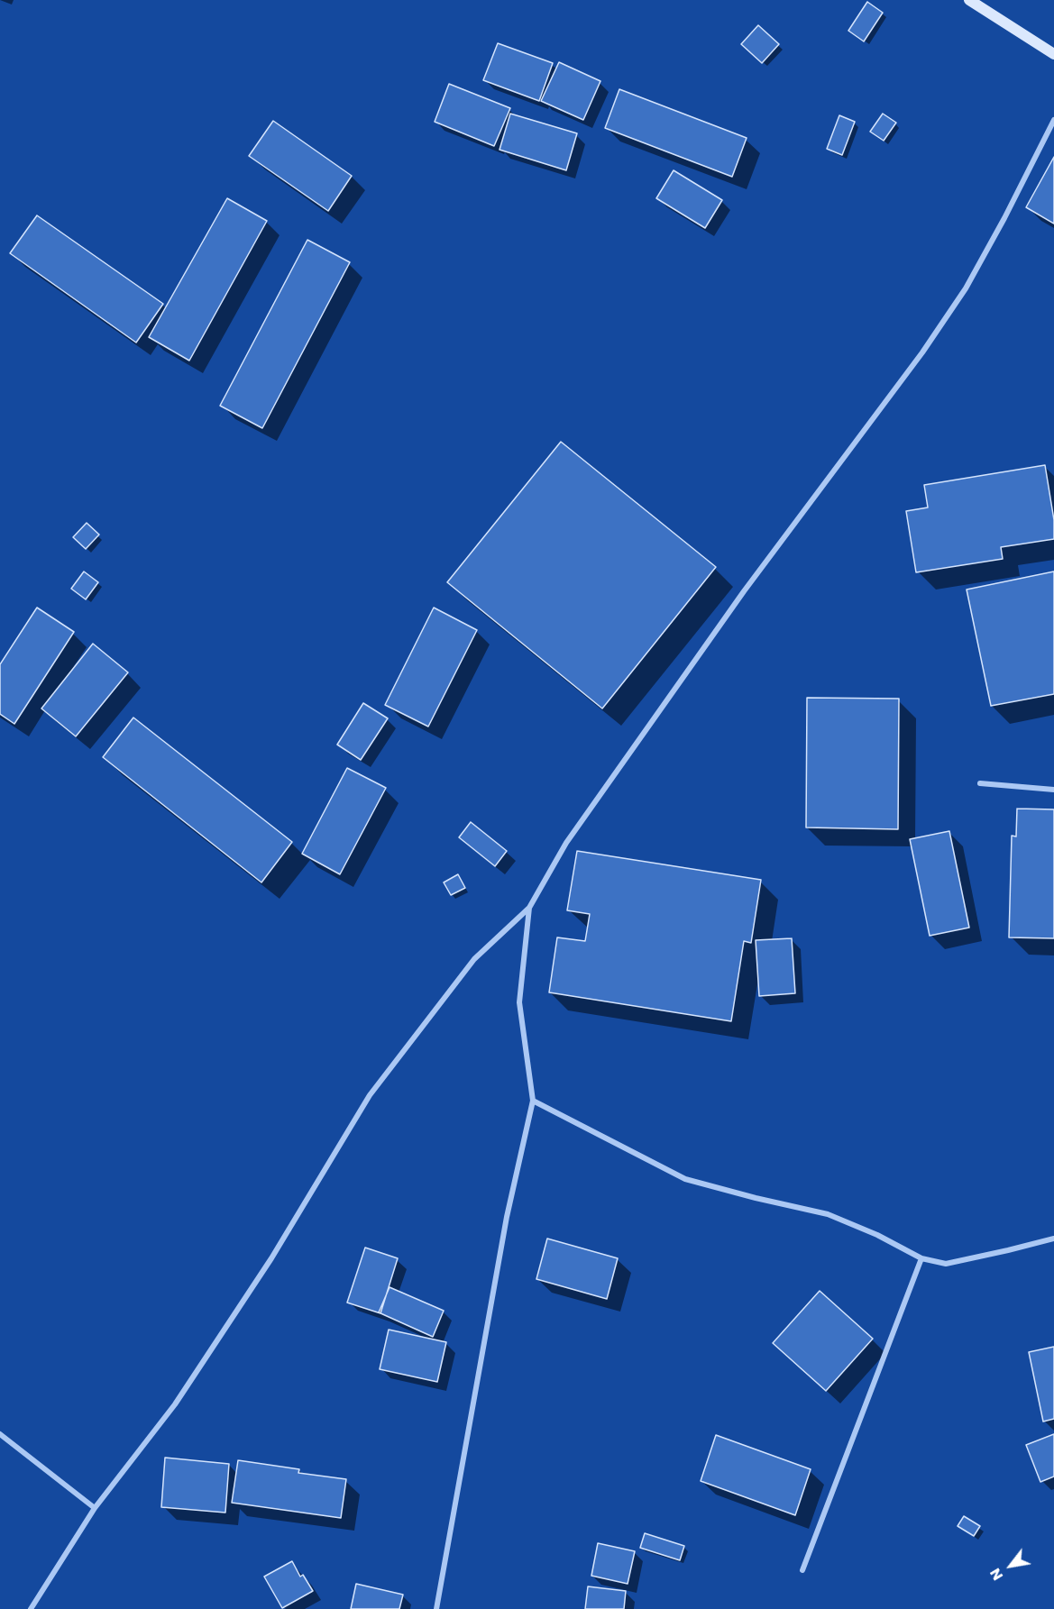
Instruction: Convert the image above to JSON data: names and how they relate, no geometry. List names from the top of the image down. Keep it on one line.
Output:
{"north":"bottom left"}
